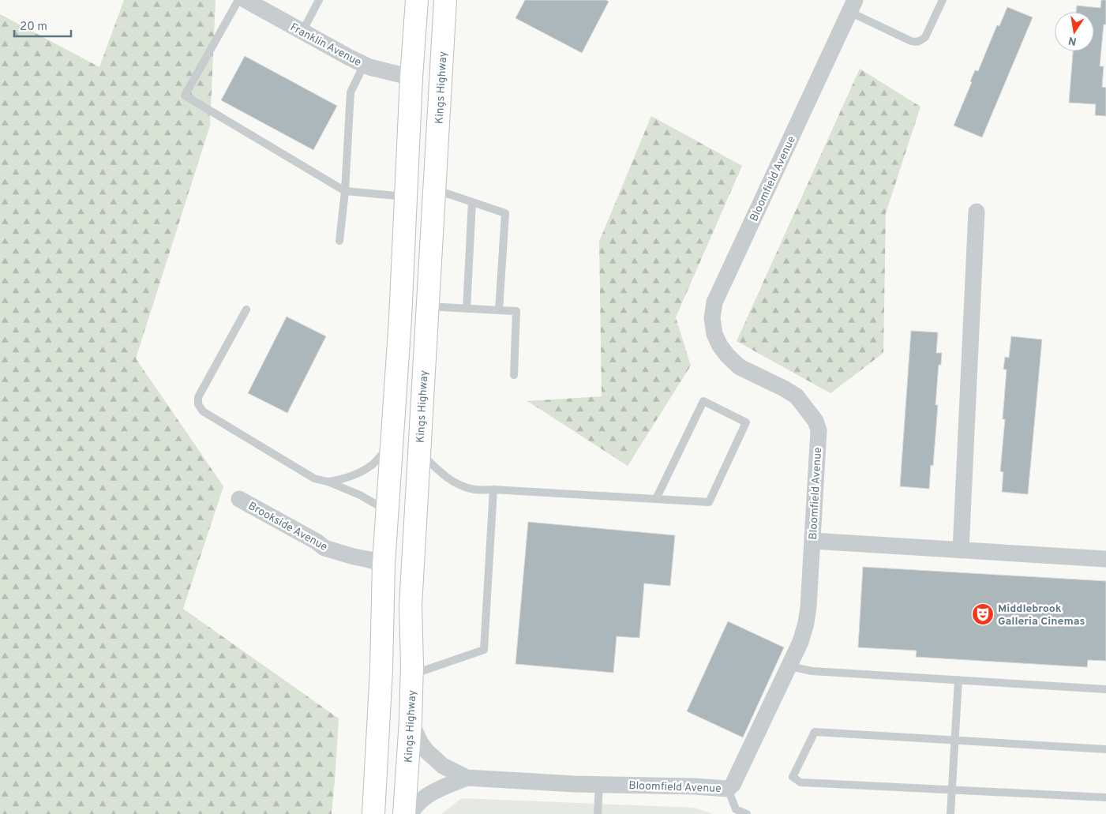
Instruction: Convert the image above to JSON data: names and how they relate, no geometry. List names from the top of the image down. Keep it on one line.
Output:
{"streets":{"main road":["Kings Highway"],"street":["Franklin Avenue","Bloomfield Avenue","Brookside Avenue"]},"crossings":[["Kings Highway","Bloomfield Avenue"]],"places":{"theatre":["Middlebrook Galleria Cinemas"]},"scale_bar":"20 m","north":"bottom"}
